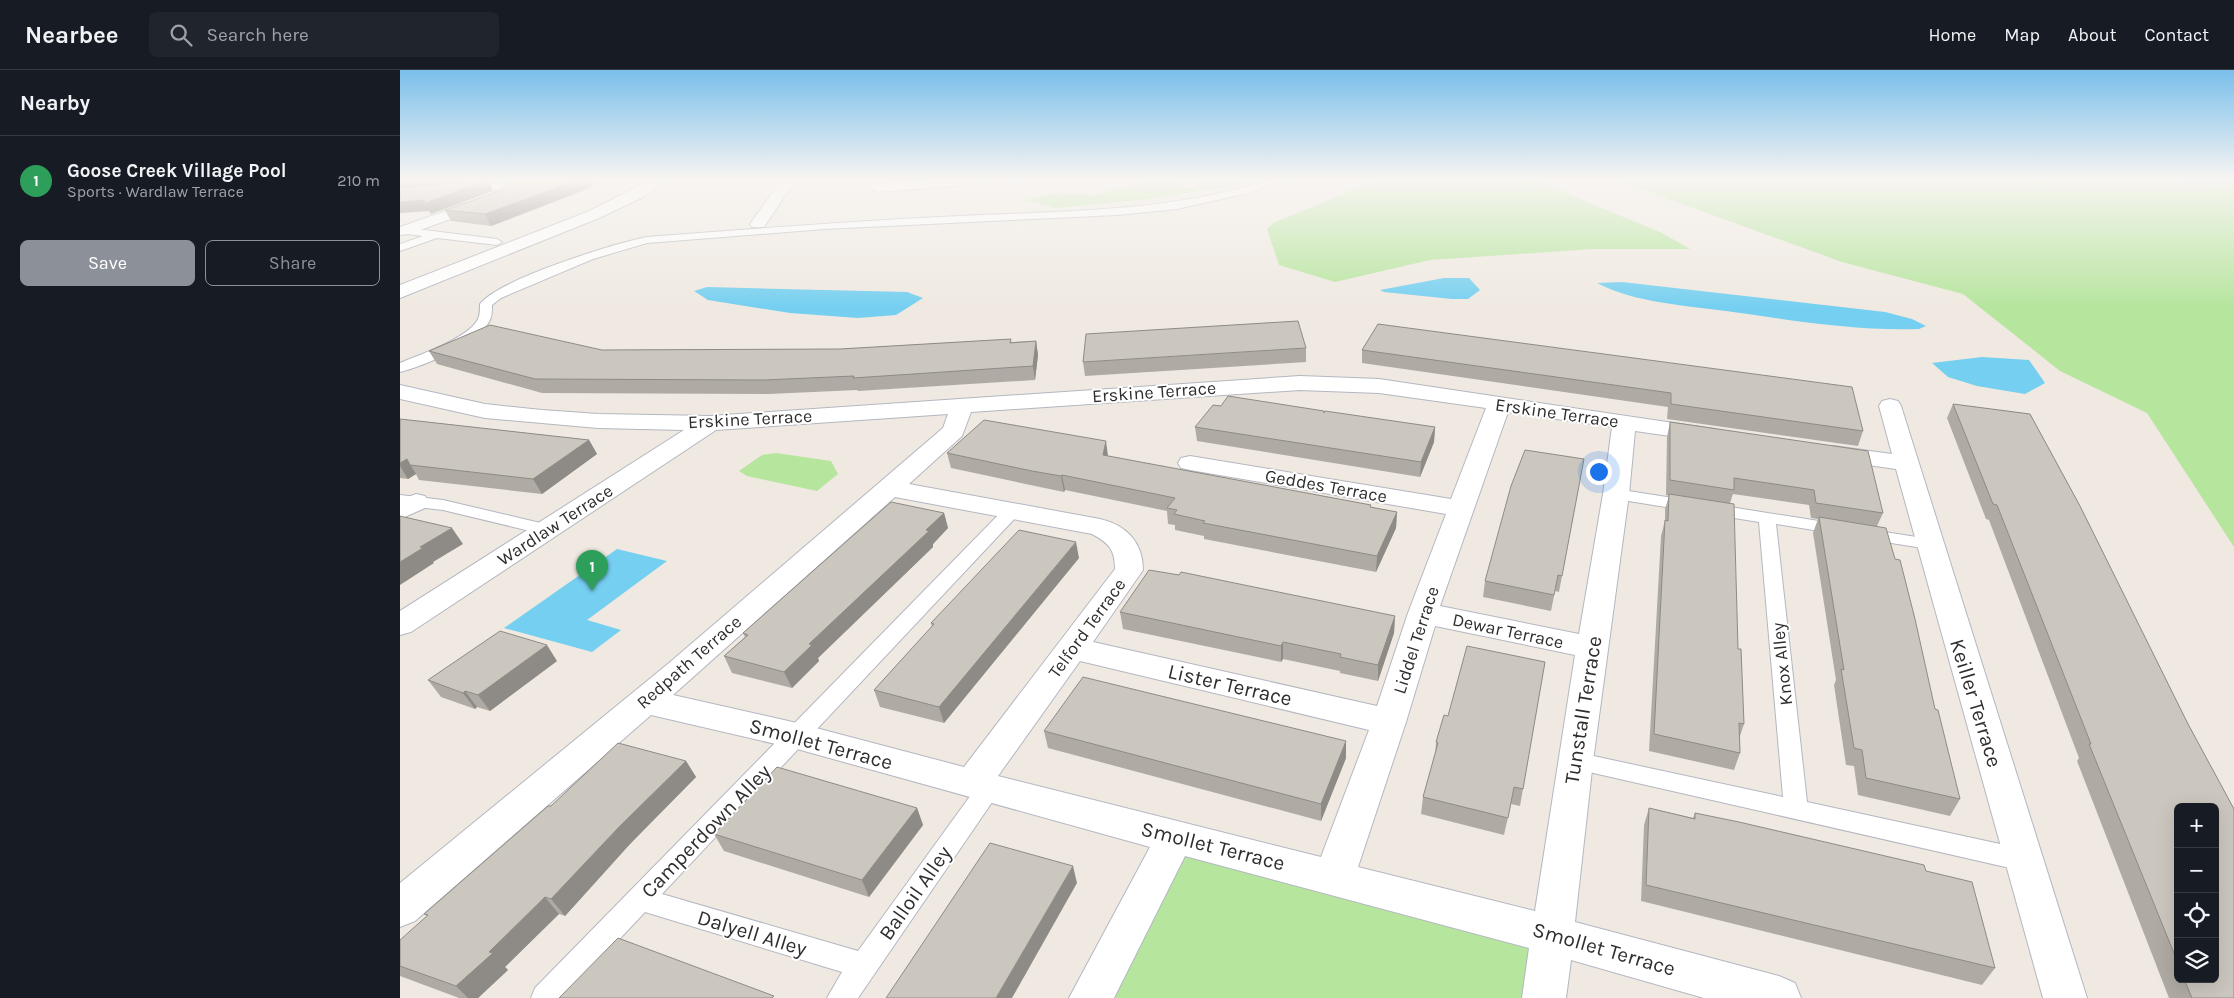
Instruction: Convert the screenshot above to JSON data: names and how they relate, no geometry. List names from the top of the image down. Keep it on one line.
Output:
{"streets":{"street":["Erskine Terrace","Geddes Terrace","Wardlaw Terrace","Telford Terrace","Dewar Terrace","Liddel Terrace","Redpath Terrace","Lister Terrace","Keiller Terrace","Tunstall Terrace","Smollet Terrace"],"lane":["Knox Alley","Camperdown Alley","Balloil Alley","Dalyell Alley"]},"crossings":[["Erskine Terrace","Wardlaw Terrace"],["Erskine Terrace","Liddel Terrace"],["Erskine Terrace","Redpath Terrace"],["Erskine Terrace","Tunstall Terrace"],["Geddes Terrace","Liddel Terrace"],["Telford Terrace","Redpath Terrace"],["Telford Terrace","Lister Terrace"],["Telford Terrace","Smollet Terrace"],["Telford Terrace","Camperdown Alley"],["Telford Terrace","Balloil Alley"],["Dewar Terrace","Liddel Terrace"],["Dewar Terrace","Tunstall Terrace"],["Liddel Terrace","Lister Terrace"],["Liddel Terrace","Smollet Terrace"],["Redpath Terrace","Smollet Terrace"],["Tunstall Terrace","Smollet Terrace"],["Smollet Terrace","Camperdown Alley"],["Smollet Terrace","Balloil Alley"],["Camperdown Alley","Dalyell Alley"],["Balloil Alley","Dalyell Alley"]],"page":{"header":"Nearbee","search":"Search here","nav":["Home","Map","About","Contact"],"heading":"Nearby","list":[{"mark":"1","name":"Goose Creek Village Pool","note":"Sports · Wardlaw Terrace","value":"210 m"}],"buttons":["Save","Share"],"pins":"1","map_buttons":["+","−"]}}
